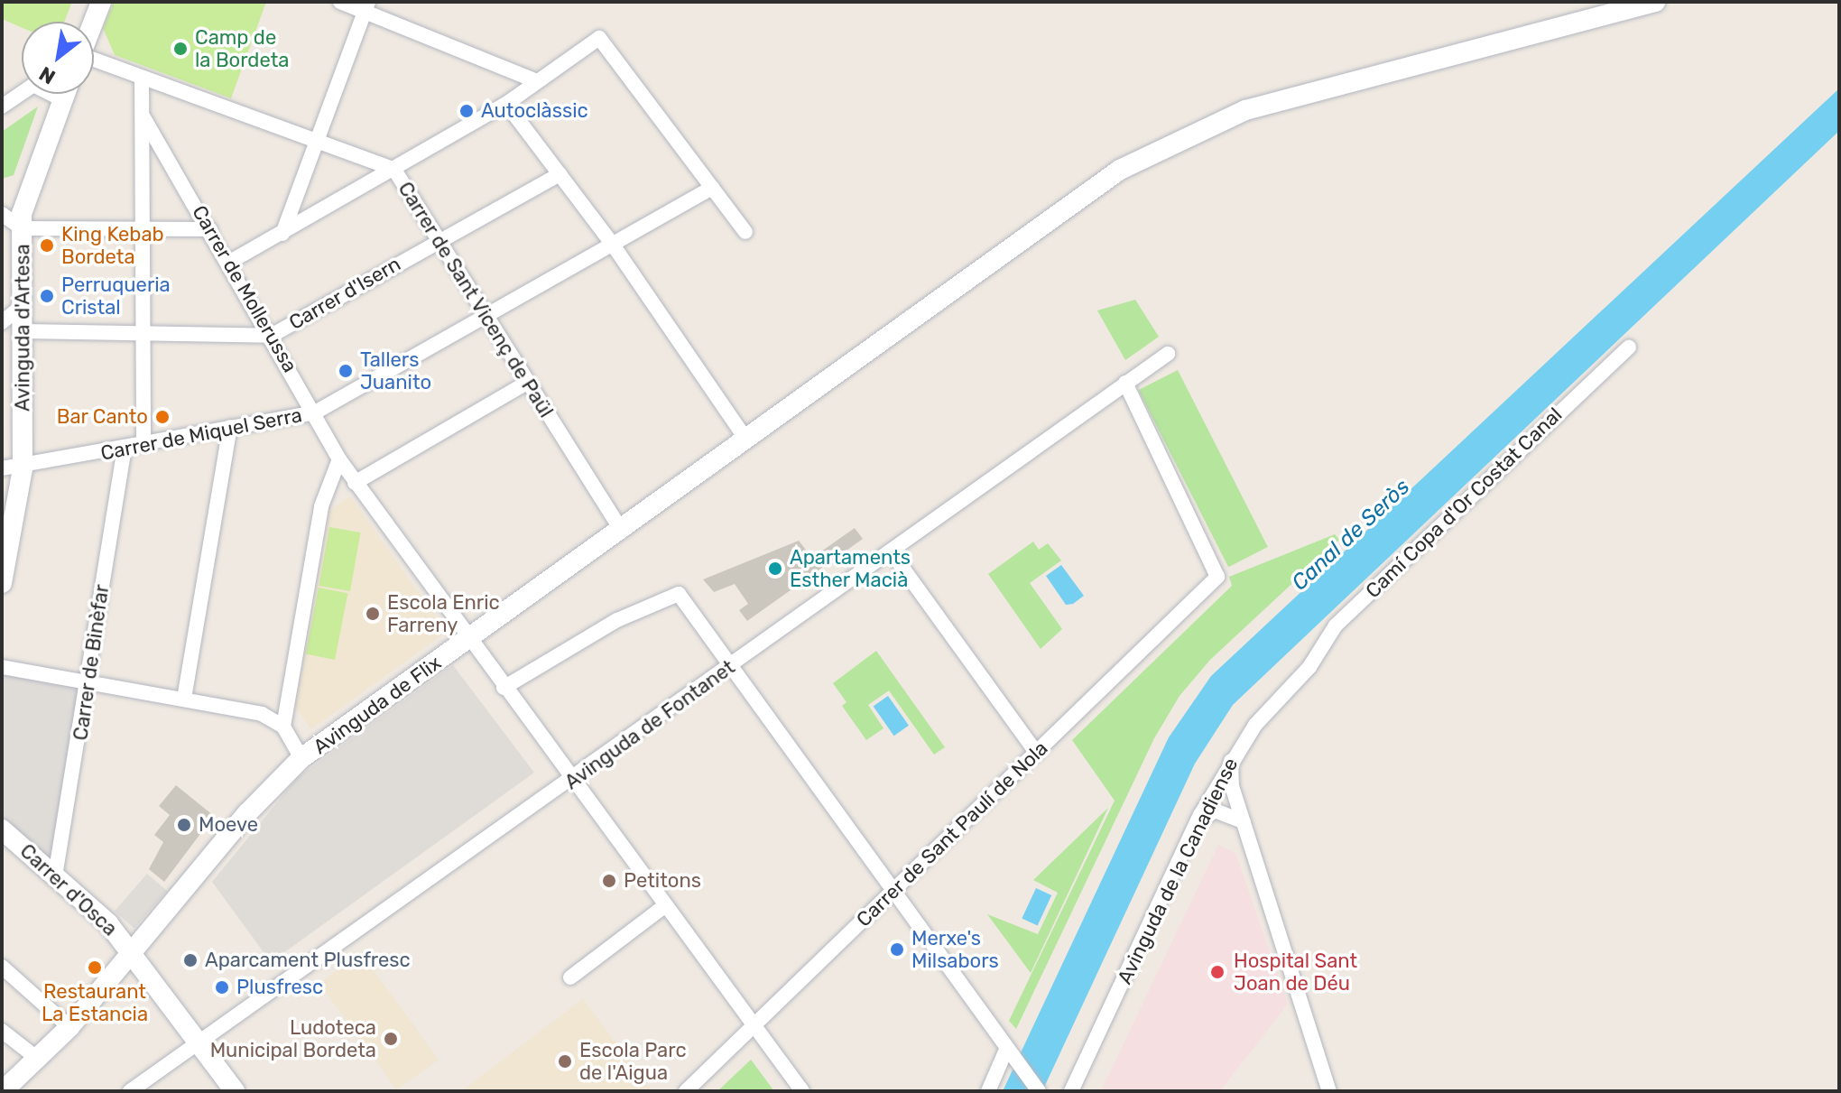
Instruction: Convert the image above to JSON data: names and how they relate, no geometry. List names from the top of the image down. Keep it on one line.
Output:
{"streets":{"street":["Carrer de Mollerussa","Carrer d'Isern","Carrer de Sant Vicenç de Paül","Avinguda d'Artesa","Carrer de Miquel Serra","Camí Copa d'Or Costat Canal","Carrer de Binèfar","Avinguda de Flix","Avinguda de Fontanet","Carrer de Sant Paulí de Nola","Avinguda de la Canadiense","Carrer d'Osca"]},"crossings":[["Carrer de Mollerussa","Carrer d'Isern"],["Carrer de Mollerussa","Carrer de Miquel Serra"],["Carrer de Mollerussa","Avinguda de Flix"],["Carrer de Mollerussa","Avinguda de Fontanet"],["Carrer de Mollerussa","Carrer de Sant Paulí de Nola"],["Carrer d'Isern","Carrer de Sant Vicenç de Paül"],["Carrer d'Isern","Avinguda d'Artesa"],["Carrer de Sant Vicenç de Paül","Carrer de Miquel Serra"],["Carrer de Sant Vicenç de Paül","Avinguda de Flix"],["Avinguda d'Artesa","Carrer de Miquel Serra"],["Carrer de Miquel Serra","Carrer de Binèfar"],["Camí Copa d'Or Costat Canal","Avinguda de la Canadiense"],["Carrer de Binèfar","Carrer d'Osca"],["Avinguda de Flix","Carrer d'Osca"],["Avinguda de Fontanet","Carrer de Sant Paulí de Nola"],["Avinguda de Fontanet","Carrer d'Osca"]],"water":["Canal de Seròs"],"places":["Camp de la Bordeta","Autoclàssic","King Kebab Bordeta","Perruqueria Cristal","Tallers Juanito","Bar Canto","Apartaments Esther Macià","Escola Enric Farreny","Moeve","Petitons","Merxe's Milsabors","Aparcament Plusfresc","Restaurant La Estancia","Hospital Sant Joan de Déu","Plusfresc","Ludoteca Municipal Bordeta","Escola Parc de l'Aigua"],"north":"bottom left"}
